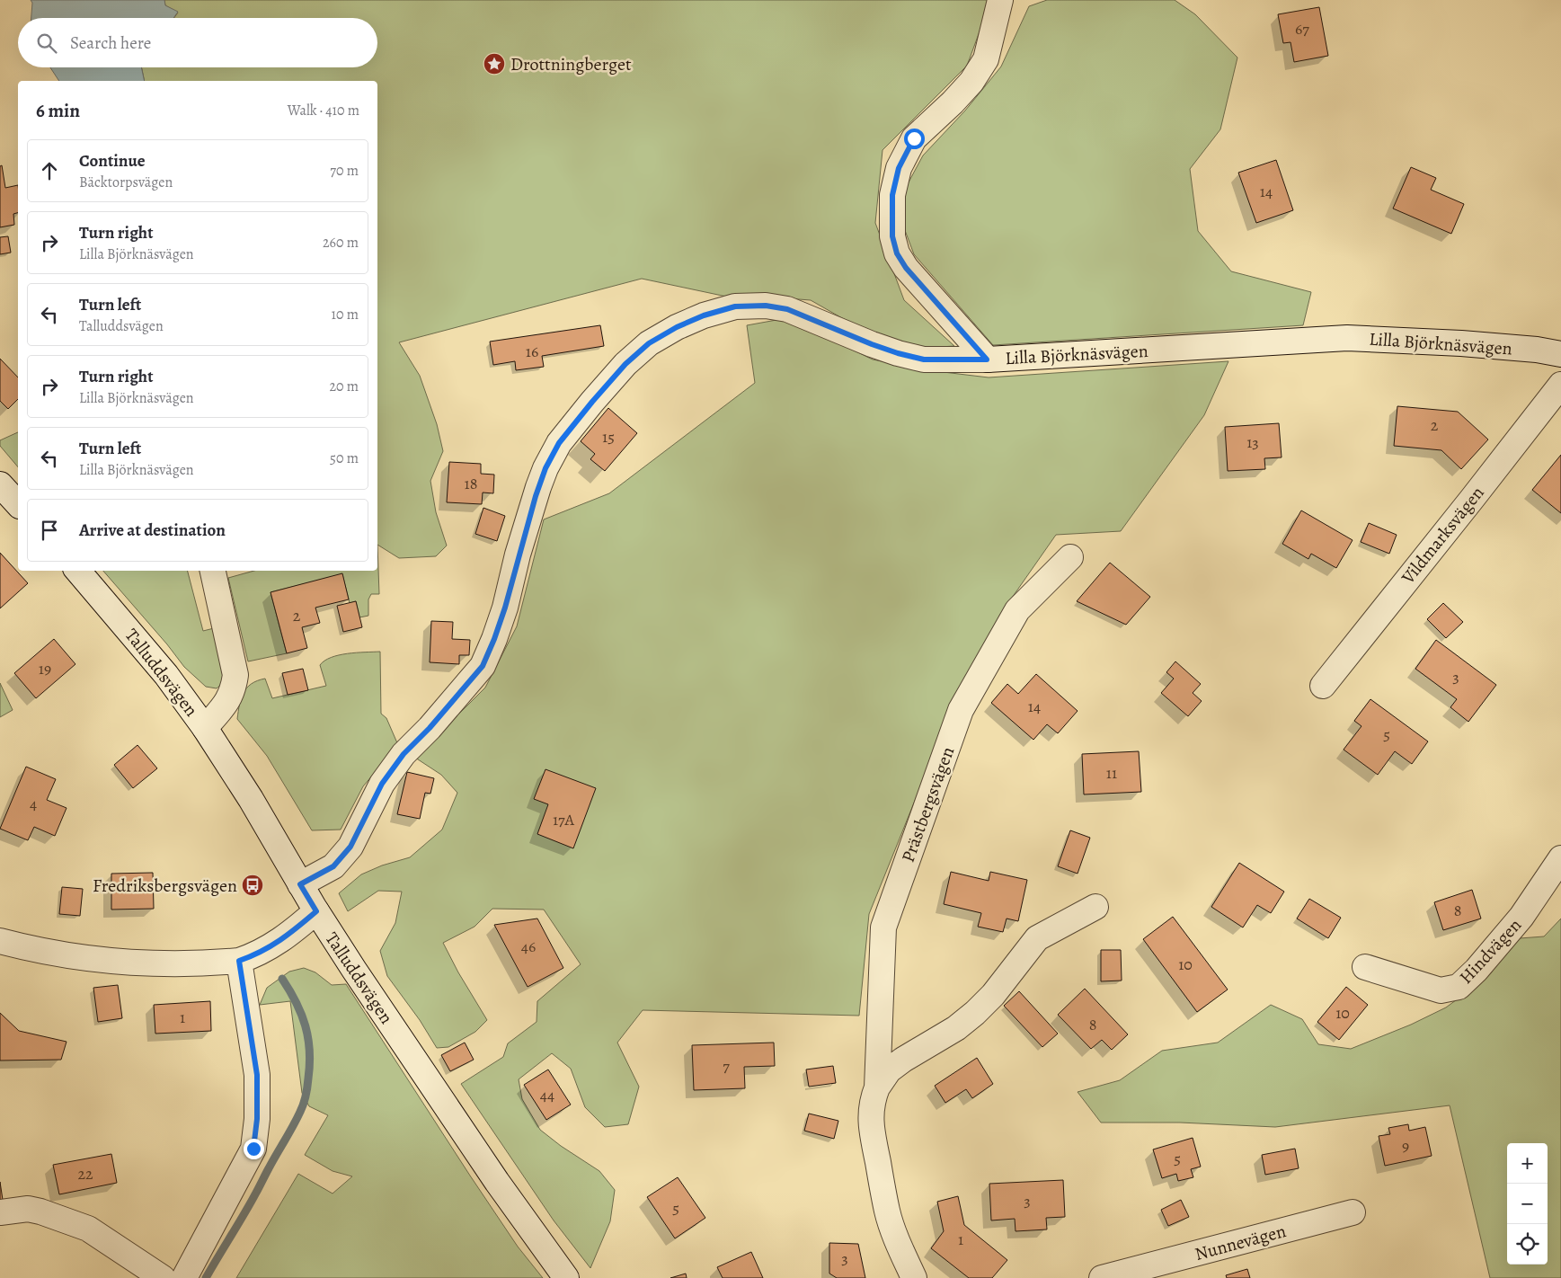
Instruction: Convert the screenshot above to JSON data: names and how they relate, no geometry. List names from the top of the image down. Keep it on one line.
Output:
{"streets":{"street":["Lilla Björknäsvägen","Vildmarksvägen","Talluddsvägen","Prästbergsvägen","Hindvägen","Nunnevägen"]},"crossings":[["Lilla Björknäsvägen","Talluddsvägen"]],"places":{"place":["Drottningberget"],"bus stop":["Fredriksbergsvägen"]},"house_numbers":["67","14","16","2","15","13","18","2","19","3","14","5","11","4","17A","8","46","10","10","1","8","7","44","9","5","22","3","5","1","3"],"page":{"search":"Search here","heading":["6 min","Walk · 410 m"],"list":[["Continue","Bäcktorpsvägen","70 m"],["Turn right","Lilla Björknäsvägen","260 m"],["Turn left","Talluddsvägen","10 m"],["Turn right","Lilla Björknäsvägen","20 m"],["Turn left","Lilla Björknäsvägen","50 m"],"Arrive at destination"],"map_buttons":["+","−"]}}
